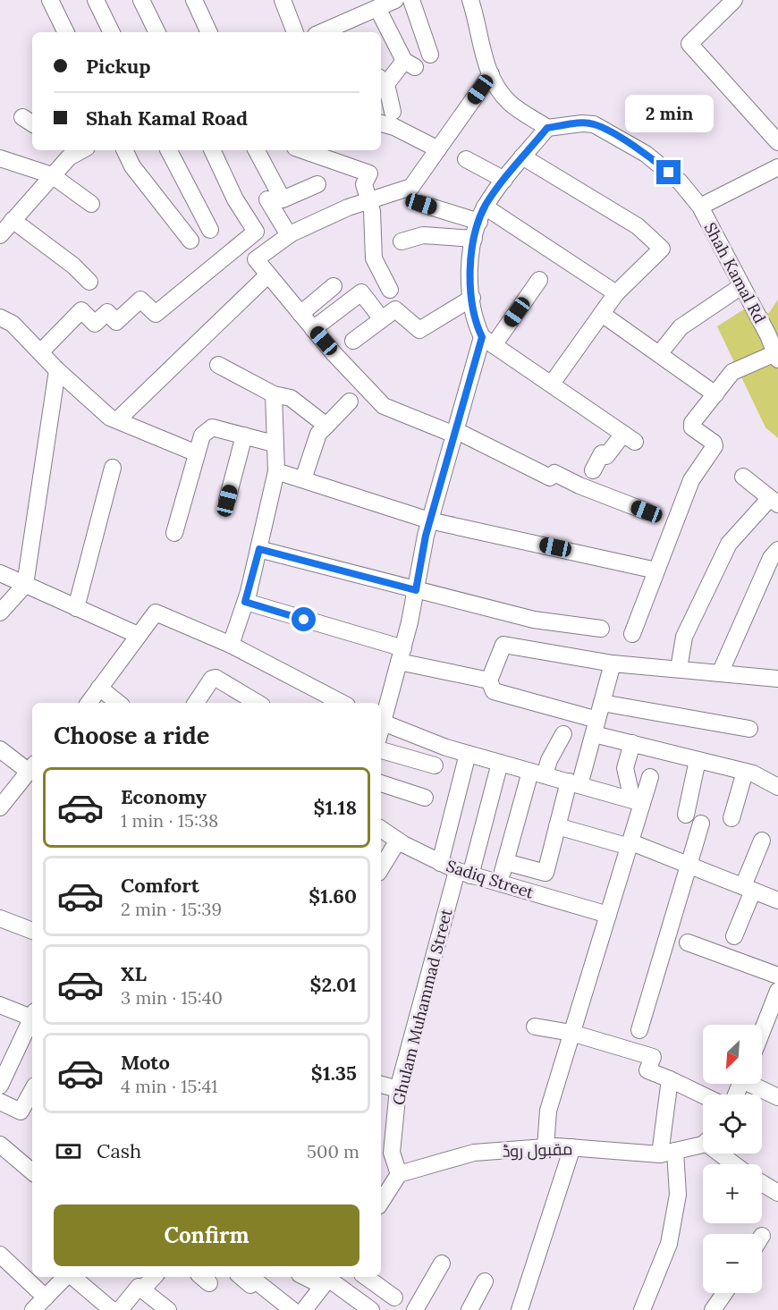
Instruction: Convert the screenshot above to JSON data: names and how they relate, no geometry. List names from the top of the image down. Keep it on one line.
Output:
{"streets":{"street":["Shah Kamal Rd","Sadiq Street","Ghulam Muhammad Street","مقبول روڈ"]},"crossings":[["Sadiq Street","Ghulam Muhammad Street"],["Ghulam Muhammad Street","مقبول روڈ"]],"north":"bottom left","page":{"banner":["Pickup","Shah Kamal Road"],"bubble":"2 min","heading":"Choose a ride","list":[{"name":"Economy","note":"1 min · 15:38","value":"$1.18"},{"name":"Comfort","note":"2 min · 15:39","value":"$1.60"},{"name":"XL","note":"3 min · 15:40","value":"$2.01"},{"name":"Moto","note":"4 min · 15:41","value":"$1.35"}],"map_buttons":["+","−"],"pay":["Cash","500 m"],"buttons":"Confirm"}}
